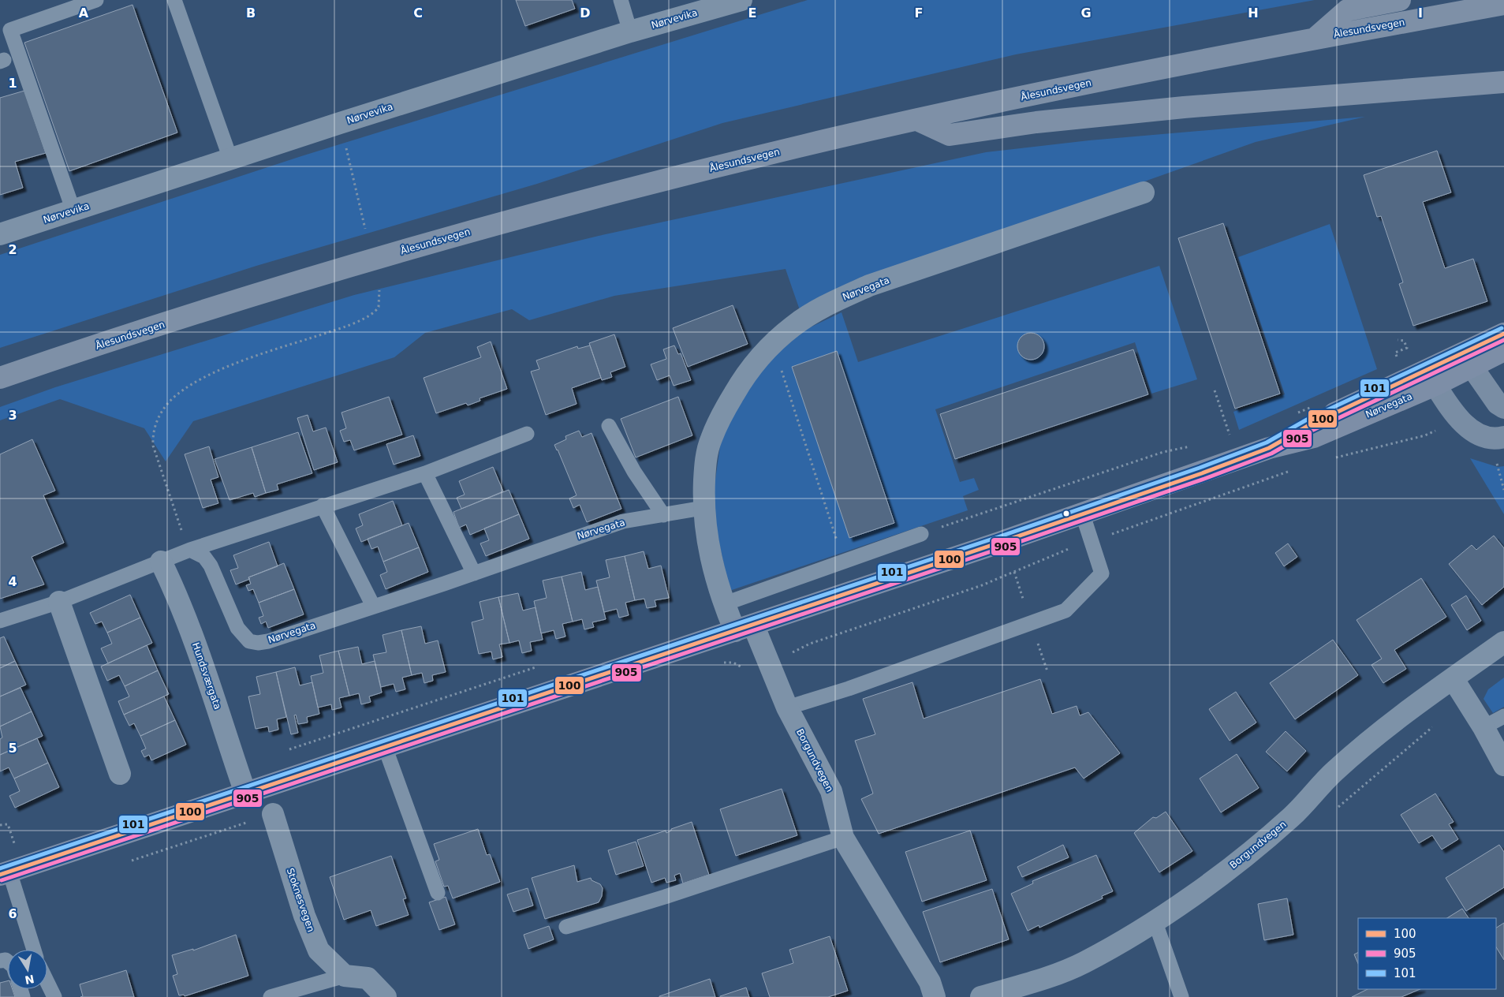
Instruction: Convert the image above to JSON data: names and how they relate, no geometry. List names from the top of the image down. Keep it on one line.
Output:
{"streets":{"highway":["Ålesundsvegen"],"main road":["Nørvegata"],"street":["Nørvevika","Hundsværgata","Borgundvegen","Stoknesvegen"]},"crossings":[["Nørvegata","Hundsværgata"],["Nørvegata","Borgundvegen"]],"lines":["transit line 101","transit line 100","transit line 905"],"legend":["100","905","101"],"north":"bottom","grid":{"columns":["A","B","C","D","E","F","G","H","I"],"rows":["1","2","3","4","5","6"]}}
